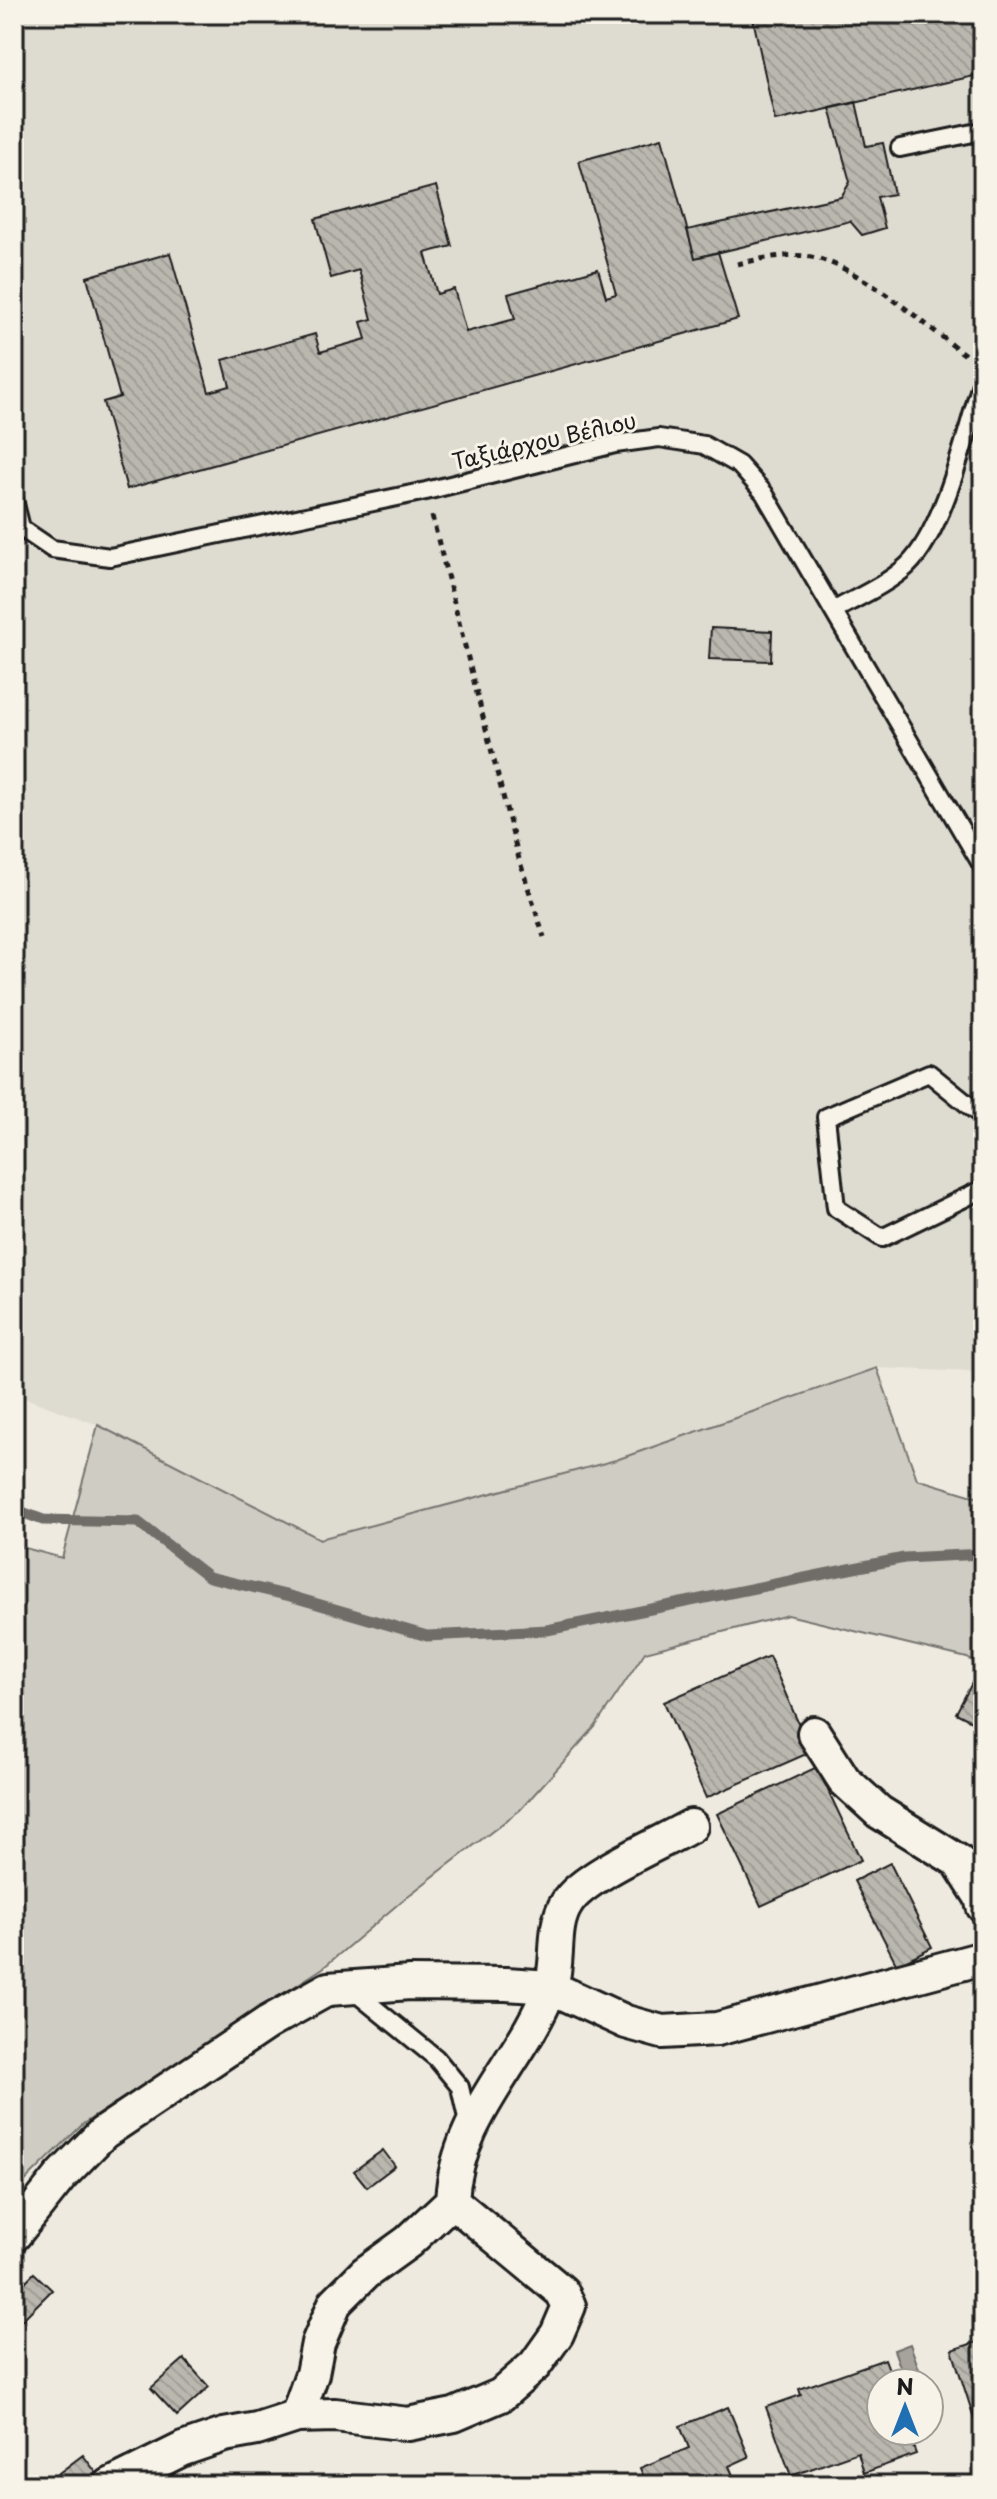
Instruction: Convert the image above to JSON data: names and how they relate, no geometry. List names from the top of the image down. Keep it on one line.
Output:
{"streets":{"lane":["Ταξιάρχου Βέλιου"]},"north":"top"}
